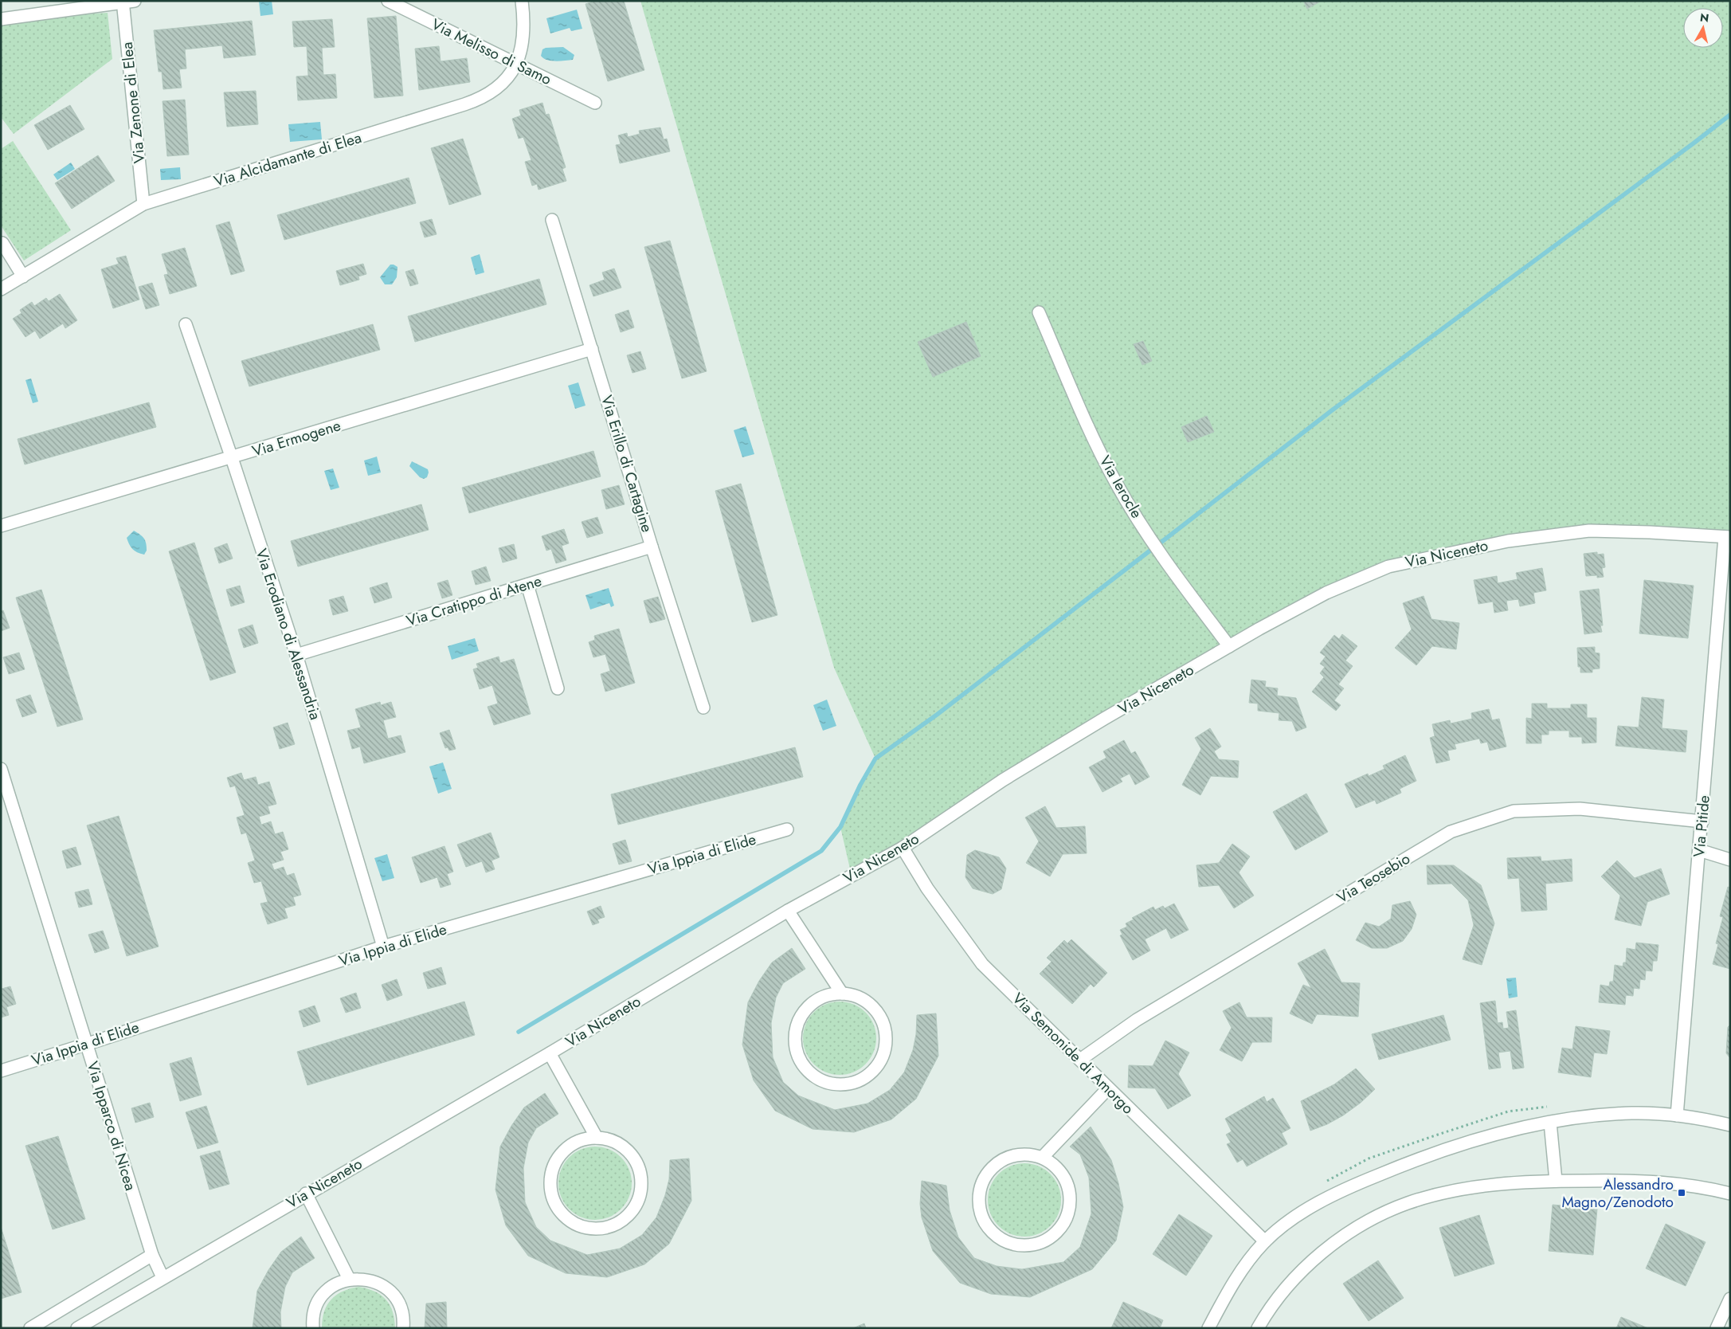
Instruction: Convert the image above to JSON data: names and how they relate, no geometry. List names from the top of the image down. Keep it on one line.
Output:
{"streets":{"street":["Via Melisso di Samo","Via Zenone di Elea","Via Alcidamante di Elea","Via Ermogene","Via Erillo di Cartagine","Via Ierocle","Via Niceneto","Via Cratippo di Atene","Via Erodiano di Alessandria","Via Pitide","Via Ippia di Elide","Via Teosebio","Via Semonide di Amorgo","Via Ipparco di Nicea"]},"crossings":[["Via Melisso di Samo","Via Alcidamante di Elea"],["Via Zenone di Elea","Via Alcidamante di Elea"],["Via Ermogene","Via Erillo di Cartagine"],["Via Ermogene","Via Erodiano di Alessandria"],["Via Erillo di Cartagine","Via Cratippo di Atene"],["Via Ierocle","Via Niceneto"],["Via Niceneto","Via Pitide"],["Via Niceneto","Via Semonide di Amorgo"],["Via Niceneto","Via Ipparco di Nicea"],["Via Cratippo di Atene","Via Erodiano di Alessandria"],["Via Erodiano di Alessandria","Via Ippia di Elide"],["Via Pitide","Via Teosebio"],["Via Ippia di Elide","Via Ipparco di Nicea"],["Via Teosebio","Via Semonide di Amorgo"]],"places":{"transit":["Alessandro Magno/Zenodoto"]},"north":"top"}
